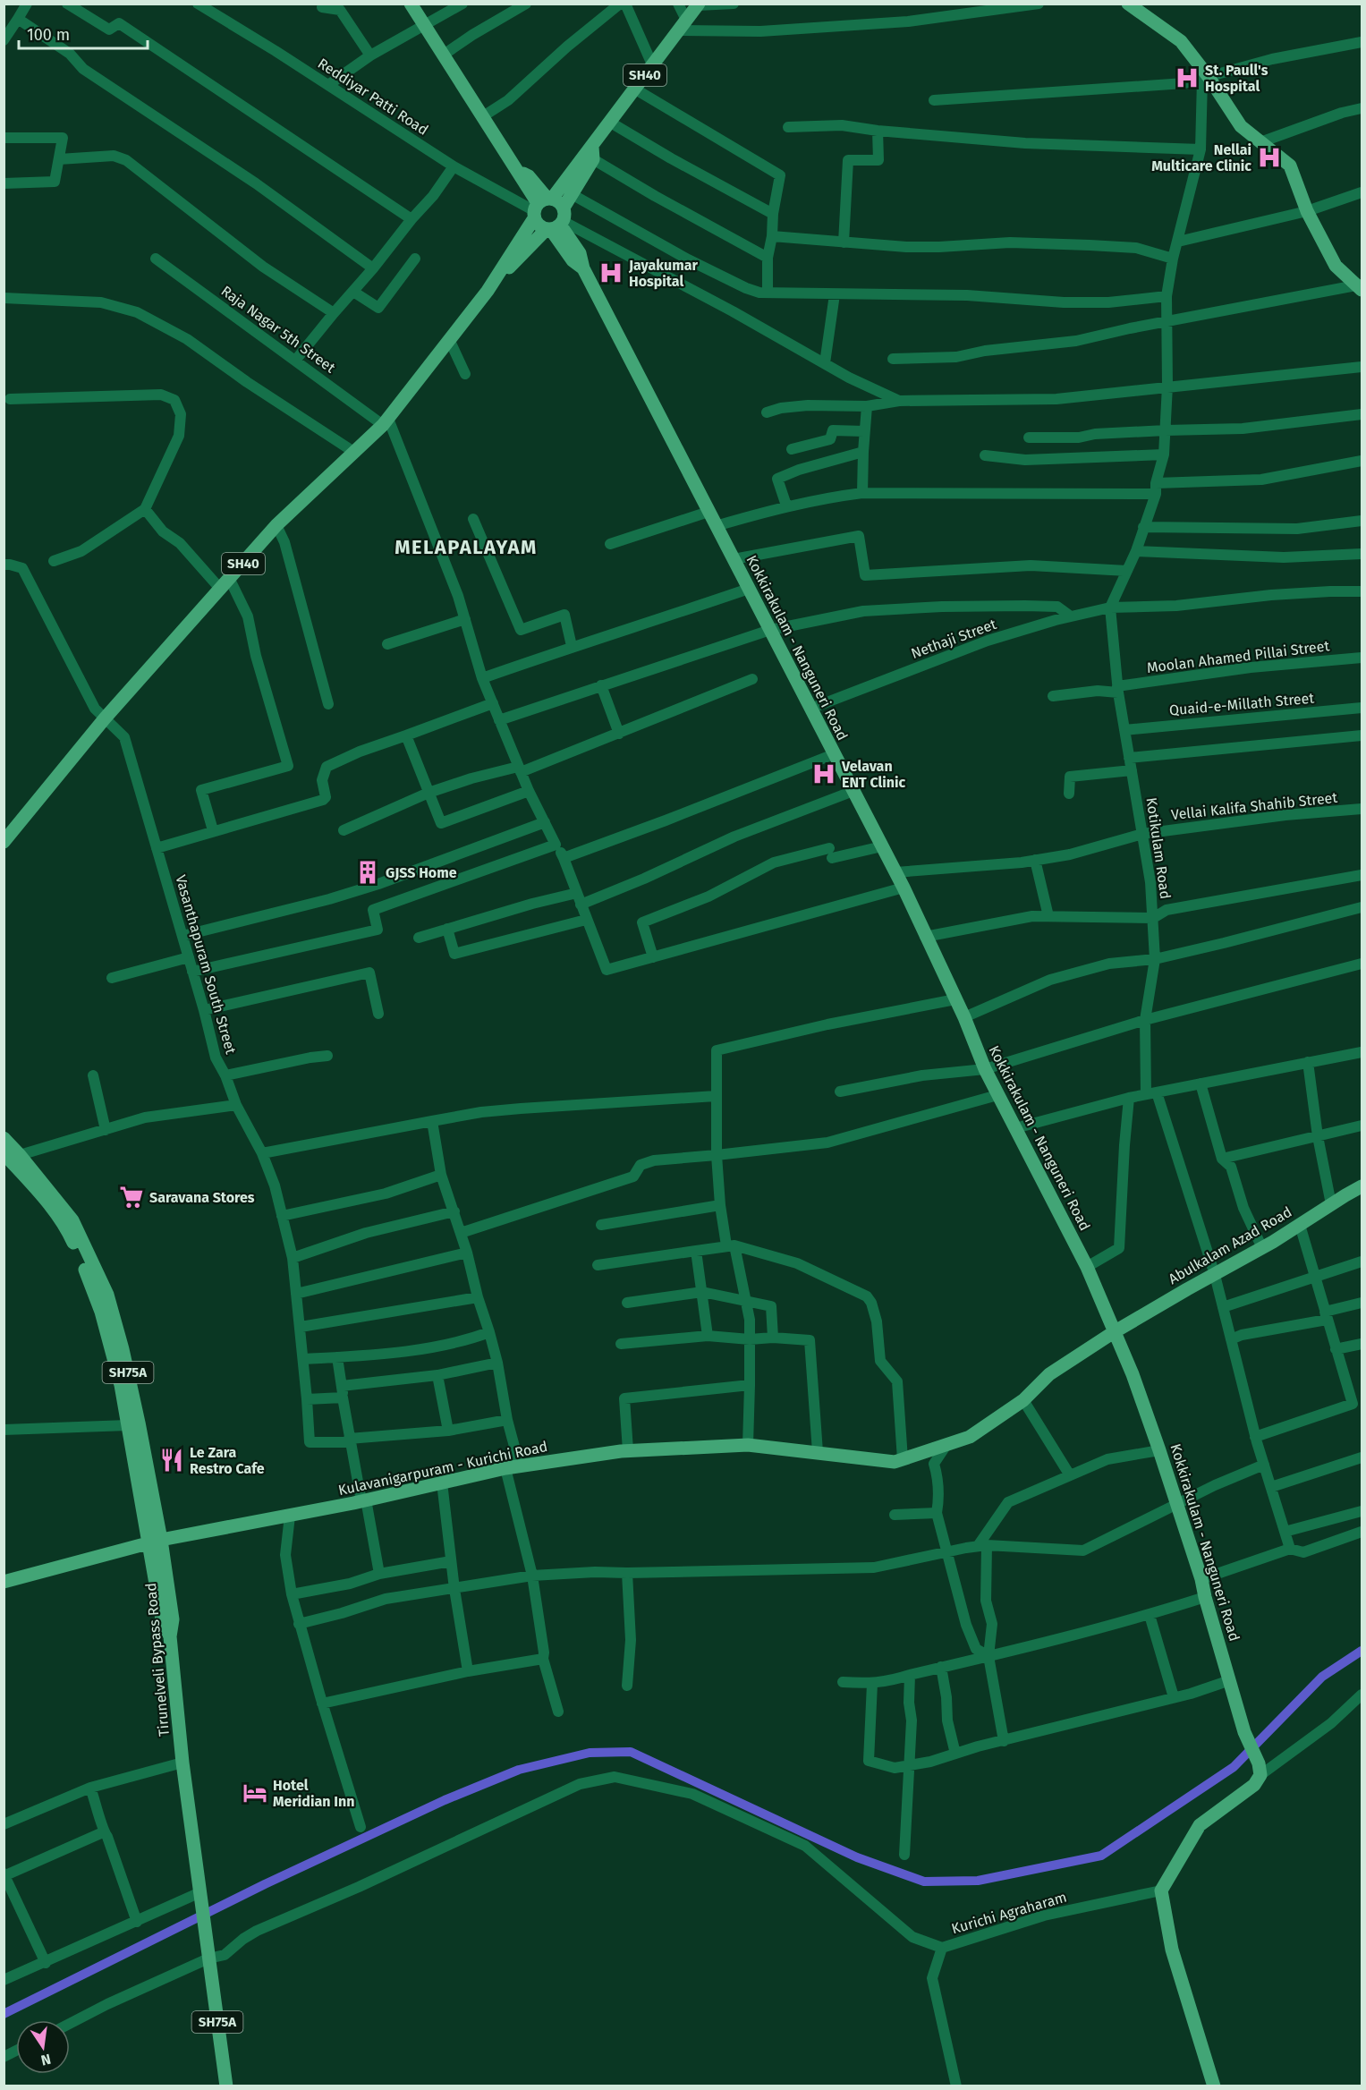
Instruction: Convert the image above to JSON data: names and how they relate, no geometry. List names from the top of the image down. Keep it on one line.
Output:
{"streets":{"main road":["SH40","Kokkirakulam - Nanguneri Road","Abulkalam Azad Road","SH75A","Kulavanigarpuram - Kurichi Road","Tirunelveli Bypass Road"],"street":["Reddiyar Patti Road","Raja Nagar 5th Street","Nethaji Street","Moolan Ahamed Pillai Street","Quaid-e-Millath Street","Vellai Kalifa Shahib Street","Kotikulam Road","Vasanthapuram South Street","Kurichi Agraharam"]},"crossings":[["SH40","Reddiyar Patti Road"],["SH40","Raja Nagar 5th Street"],["SH40","Kokkirakulam - Nanguneri Road"],["SH40","Vasanthapuram South Street"],["Reddiyar Patti Road","Kokkirakulam - Nanguneri Road"],["Nethaji Street","Kokkirakulam - Nanguneri Road"],["Nethaji Street","Kotikulam Road"],["Kokkirakulam - Nanguneri Road","Vellai Kalifa Shahib Street"],["Kokkirakulam - Nanguneri Road","Abulkalam Azad Road"],["Kokkirakulam - Nanguneri Road","Kulavanigarpuram - Kurichi Road"],["Moolan Ahamed Pillai Street","Kotikulam Road"],["Quaid-e-Millath Street","Kotikulam Road"],["Vellai Kalifa Shahib Street","Kotikulam Road"],["Kotikulam Road","Abulkalam Azad Road"],["Abulkalam Azad Road","Kulavanigarpuram - Kurichi Road"],["Kulavanigarpuram - Kurichi Road","Tirunelveli Bypass Road"]],"districts":["MELAPALAYAM"],"places":{"hospital":["St. Paull's Hospital","Nellai Multicare Clinic","Jayakumar Hospital","Velavan ENT Clinic"],"building":["GJSS Home"],"supermarket":["Saravana Stores"],"restaurant":["Le Zara Restro Cafe"],"hotel":["Hotel Meridian Inn"]},"scale_bar":"100 m","north":"bottom"}
